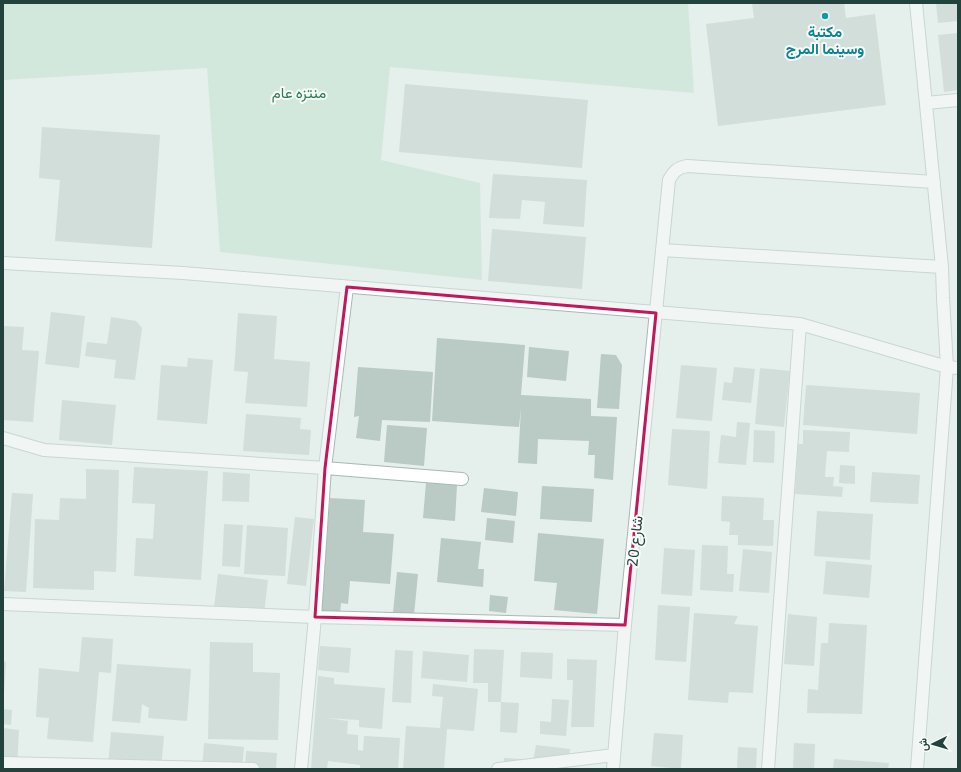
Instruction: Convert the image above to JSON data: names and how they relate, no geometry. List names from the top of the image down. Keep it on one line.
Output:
{"streets":{"street":["شارع 20"]},"parks":["منتزه عام"],"places":["مكتبة وسينما المرج"],"north":"left"}
